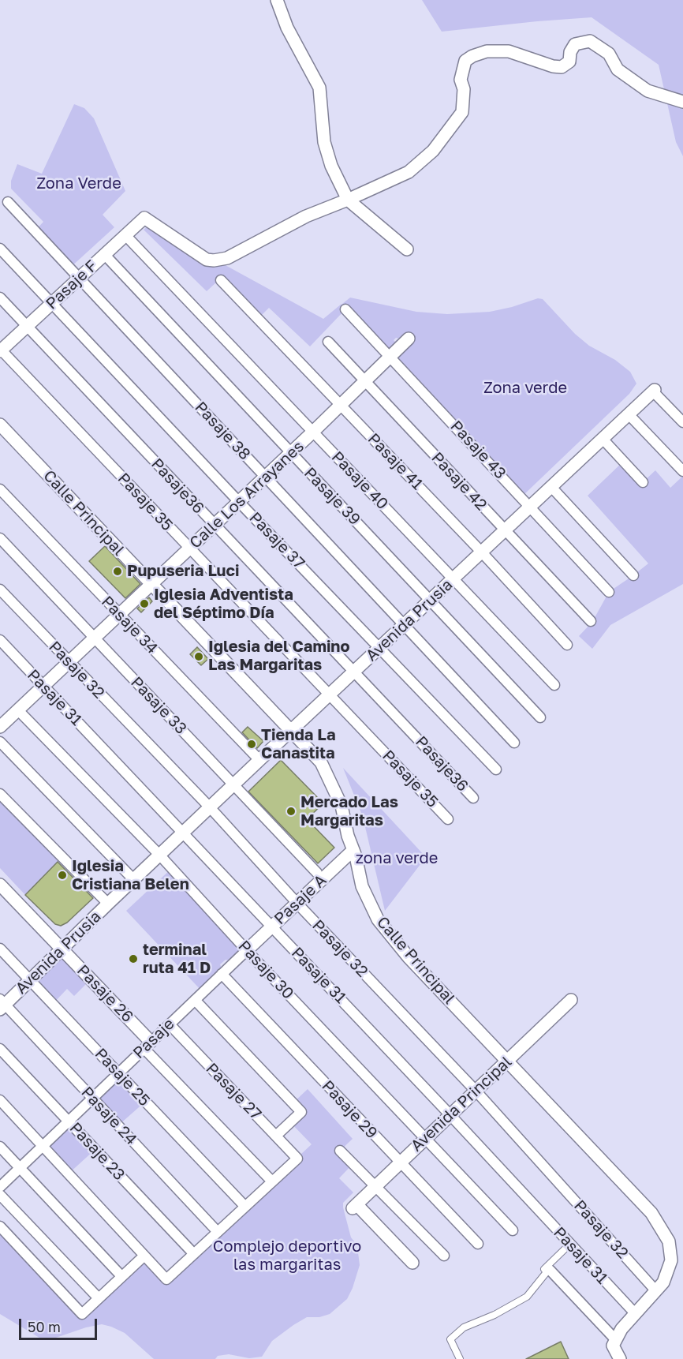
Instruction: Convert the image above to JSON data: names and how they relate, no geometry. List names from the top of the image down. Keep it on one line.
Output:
{"streets":{"street":["Pasaje F","Pasaje 38","Pasaje 43","Pasaje 41","Pasaje 40","Pasaje 42","Pasaje36","Calle Los Arrayanes","Pasaje 39","Pasaje 35","Calle Principal","Pasaje 37","Avenida Prusia","Pasaje 34","Pasaje 32","Pasaje 31","Pasaje 33","Pasaje A","Pasaje 30","Pasaje 26","Pasaje","Pasaje 25","Pasaje 27","Avenida Principal","Pasaje 29","Pasaje 24","Pasaje 23"]},"crossings":[["Pasaje F","Pasaje 38"],["Pasaje F","Pasaje 40"],["Pasaje F","Pasaje36"],["Pasaje F","Pasaje 39"],["Pasaje F","Pasaje 35"],["Pasaje F","Pasaje 37"],["Pasaje 38","Calle Los Arrayanes"],["Pasaje 38","Avenida Prusia"],["Pasaje 43","Calle Los Arrayanes"],["Pasaje 43","Avenida Prusia"],["Pasaje 41","Calle Los Arrayanes"],["Pasaje 41","Avenida Prusia"],["Pasaje 40","Calle Los Arrayanes"],["Pasaje 40","Avenida Prusia"],["Pasaje 42","Calle Los Arrayanes"],["Pasaje 42","Avenida Prusia"],["Pasaje36","Calle Los Arrayanes"],["Pasaje36","Avenida Prusia"],["Calle Los Arrayanes","Pasaje 39"],["Calle Los Arrayanes","Pasaje 35"],["Calle Los Arrayanes","Calle Principal"],["Calle Los Arrayanes","Pasaje 37"],["Calle Los Arrayanes","Pasaje 34"],["Calle Los Arrayanes","Pasaje 32"],["Calle Los Arrayanes","Pasaje 31"],["Calle Los Arrayanes","Pasaje 33"],["Calle Los Arrayanes","Pasaje 30"],["Pasaje 39","Avenida Prusia"],["Pasaje 35","Avenida Prusia"],["Calle Principal","Avenida Prusia"],["Calle Principal","Pasaje 32"],["Calle Principal","Pasaje 31"],["Calle Principal","Pasaje A"],["Calle Principal","Avenida Principal"],["Pasaje 37","Avenida Prusia"],["Avenida Prusia","Pasaje 34"],["Avenida Prusia","Pasaje 32"],["Avenida Prusia","Pasaje 31"],["Avenida Prusia","Pasaje 33"],["Avenida Prusia","Pasaje 30"],["Avenida Prusia","Pasaje 26"],["Avenida Prusia","Pasaje 25"],["Avenida Prusia","Pasaje 24"],["Pasaje 32","Pasaje A"],["Pasaje 32","Avenida Principal"],["Pasaje 31","Pasaje A"],["Pasaje 31","Avenida Principal"],["Pasaje A","Pasaje 30"],["Pasaje A","Pasaje"],["Pasaje 30","Pasaje"],["Pasaje 30","Avenida Principal"],["Pasaje 26","Pasaje"],["Pasaje 26","Pasaje 27"],["Pasaje","Pasaje 25"],["Pasaje","Pasaje 27"],["Pasaje","Pasaje 29"],["Pasaje","Pasaje 24"],["Pasaje","Pasaje 23"],["Avenida Principal","Pasaje 29"]],"parks":["Zona Verde","Zona verde","zona verde","Complejo deportivo las margaritas"],"places":["Pupuseria Luci","Iglesia Adventista del Séptimo Día","Iglesia del Camino Las Margaritas","Tienda La Canastita","Mercado Las Margaritas","Iglesia Cristiana Belen","terminal ruta 41 D"],"scale_bar":"50 m"}
